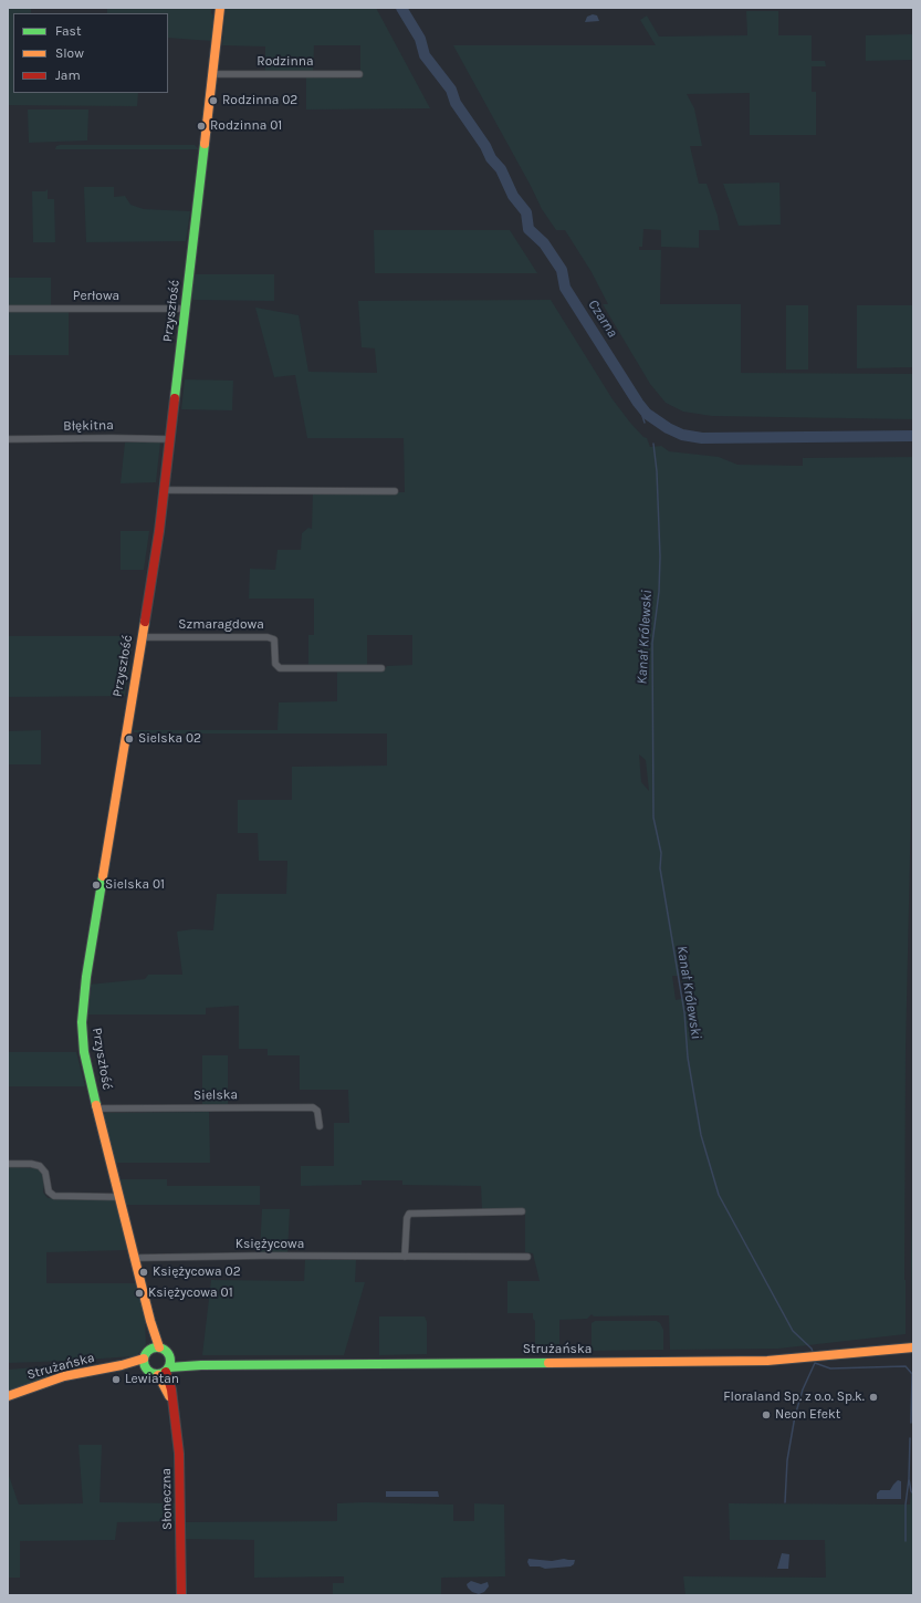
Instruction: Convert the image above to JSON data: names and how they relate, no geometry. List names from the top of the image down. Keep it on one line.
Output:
{"streets":{"street":["Rodzinna","Perłowa","Przyszłość","Błękitna","Szmaragdowa","Sielska","Księżycowa","Strużańska","Słoneczna"]},"crossings":[["Rodzinna","Przyszłość"],["Perłowa","Przyszłość"],["Przyszłość","Błękitna"],["Przyszłość","Szmaragdowa"],["Przyszłość","Sielska"],["Przyszłość","Księżycowa"],["Przyszłość","Strużańska"],["Przyszłość","Słoneczna"],["Strużańska","Słoneczna"]],"water":["Czarna","Kanał Królewski"],"places":["Rodzinna 02","Rodzinna 01","Sielska 02","Sielska 01","Księżycowa 02","Księżycowa 01","Lewiatan","Floraland Sp. z o.o. Sp.k.","Neon Efekt"],"legend":["Fast","Slow","Jam"]}
